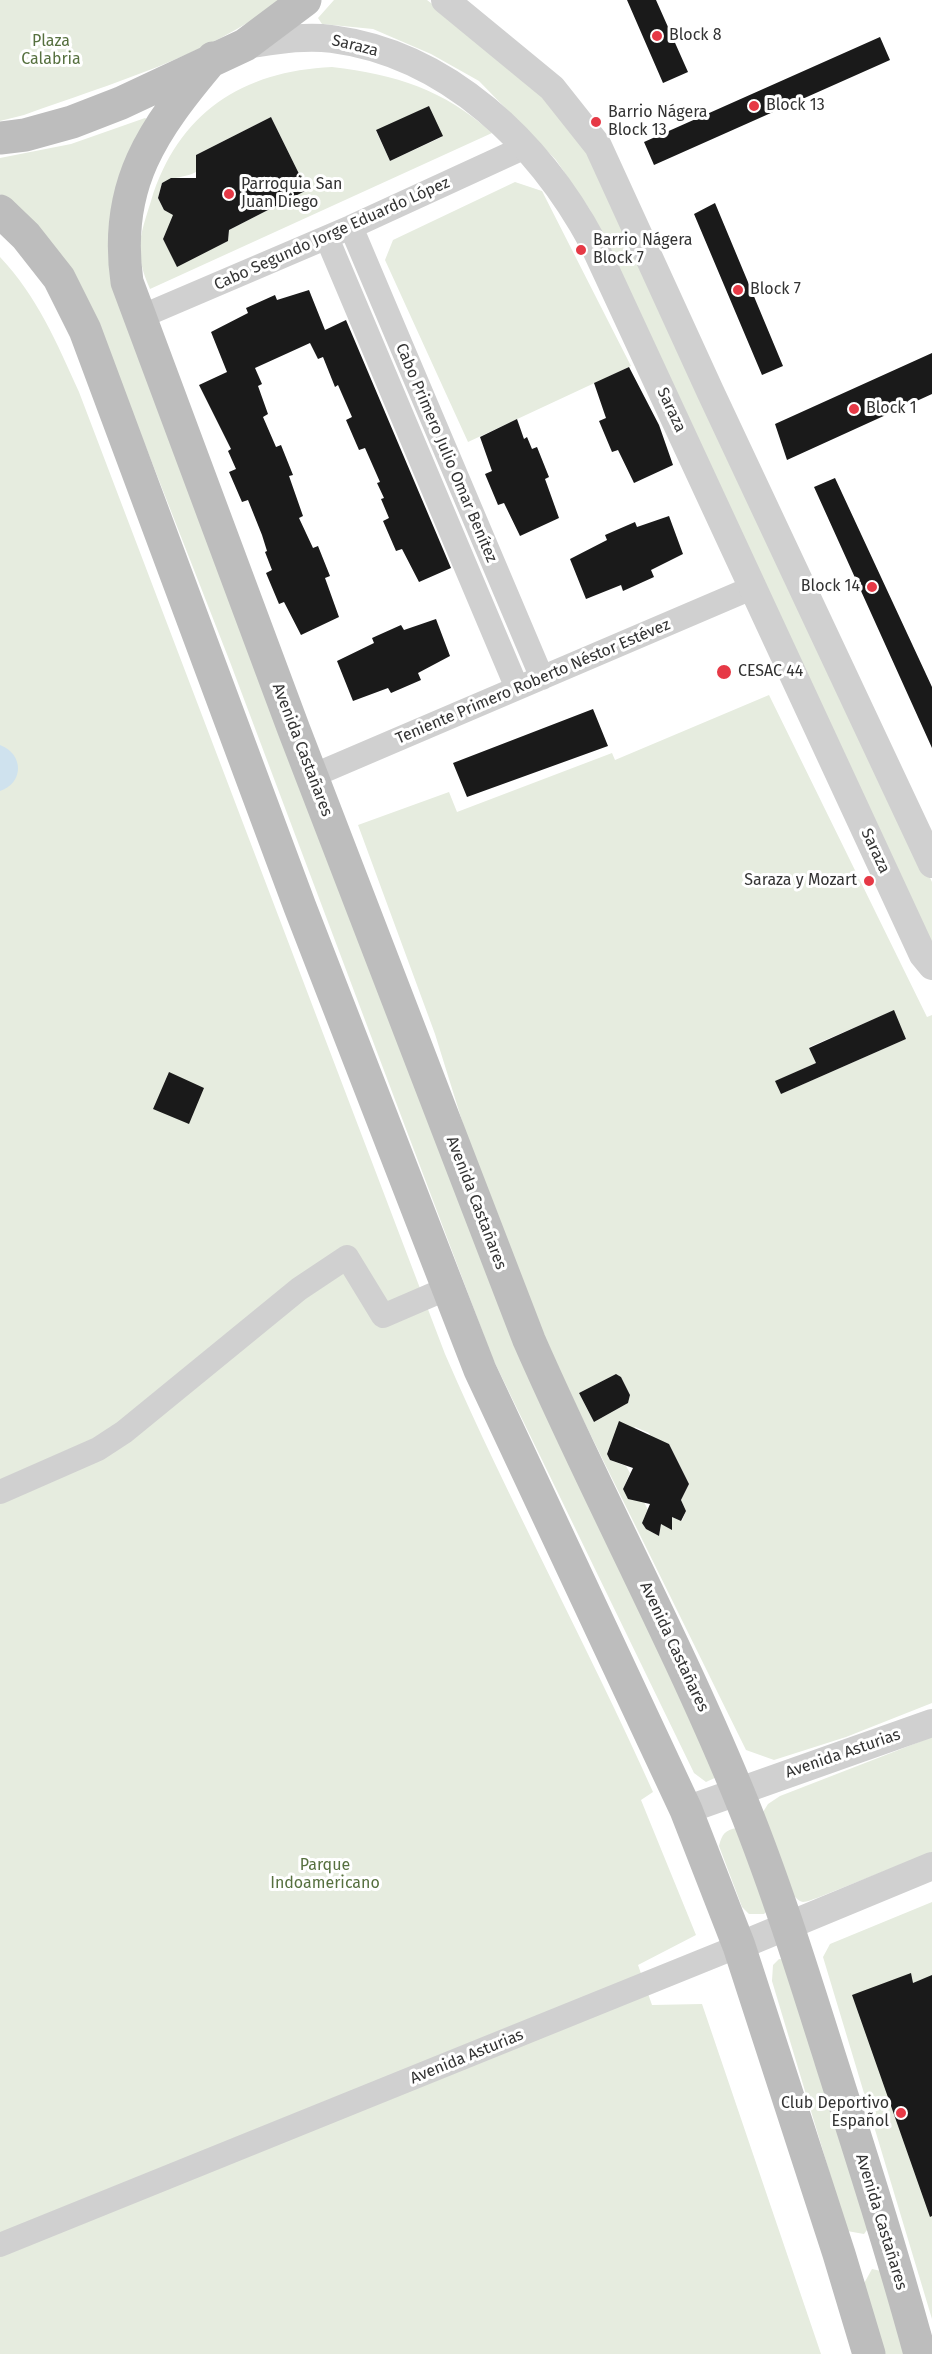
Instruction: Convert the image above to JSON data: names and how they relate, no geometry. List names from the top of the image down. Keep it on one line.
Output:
{"streets":{"main road":["Avenida Castañares"],"street":["Saraza","Cabo Segundo Jorge Eduardo López","Cabo Primero Julio Omar Benítez","Teniente Primero Roberto Néstor Estévez","Avenida Asturias"]},"crossings":[["Saraza","Cabo Segundo Jorge Eduardo López"],["Saraza","Teniente Primero Roberto Néstor Estévez"],["Cabo Segundo Jorge Eduardo López","Cabo Primero Julio Omar Benítez"],["Cabo Segundo Jorge Eduardo López","Avenida Castañares"],["Cabo Primero Julio Omar Benítez","Teniente Primero Roberto Néstor Estévez"],["Teniente Primero Roberto Néstor Estévez","Avenida Castañares"],["Avenida Castañares","Avenida Asturias"]],"parks":["Plaza Calabria","Parque Indoamericano"],"places":["Block 8","Block 13","Barrio Nágera Block 13","Parroquia San Juan Diego","Barrio Nágera Block 7","Block 7","Block 1","Block 14","CESAC 44","Saraza y Mozart","Club Deportivo Español"]}
